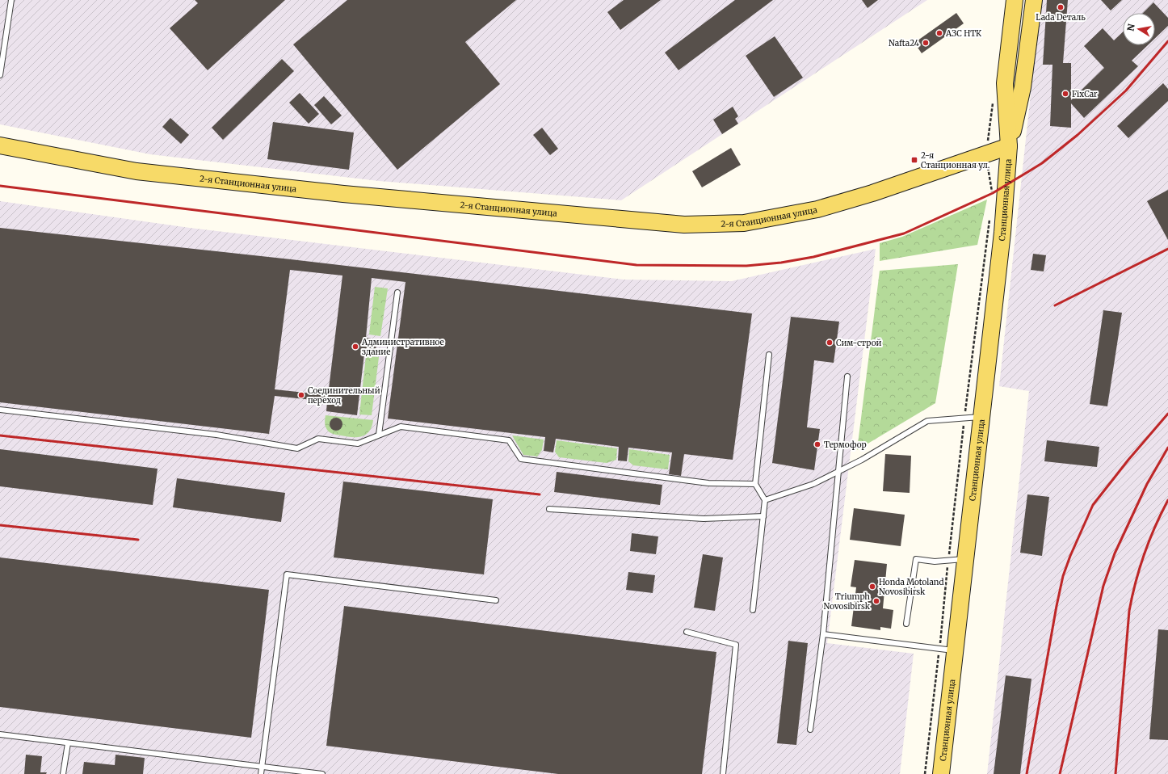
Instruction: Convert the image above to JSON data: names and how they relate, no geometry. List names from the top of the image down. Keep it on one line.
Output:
{"streets":{"main road":["2-я Станционная улица","Станционная улица"]},"crossings":[["2-я Станционная улица","Станционная улица"]],"places":{"other":["Lada Dеталь","АЗС НТК","Nafta24","FixCar","Сим-строй","Административное здание","Соединительный переход","Термофор","Honda Motoland Novosibirsk","Triumph Novosibirsk"],"transit":["2-я Станционная ул."]},"north":"left"}
